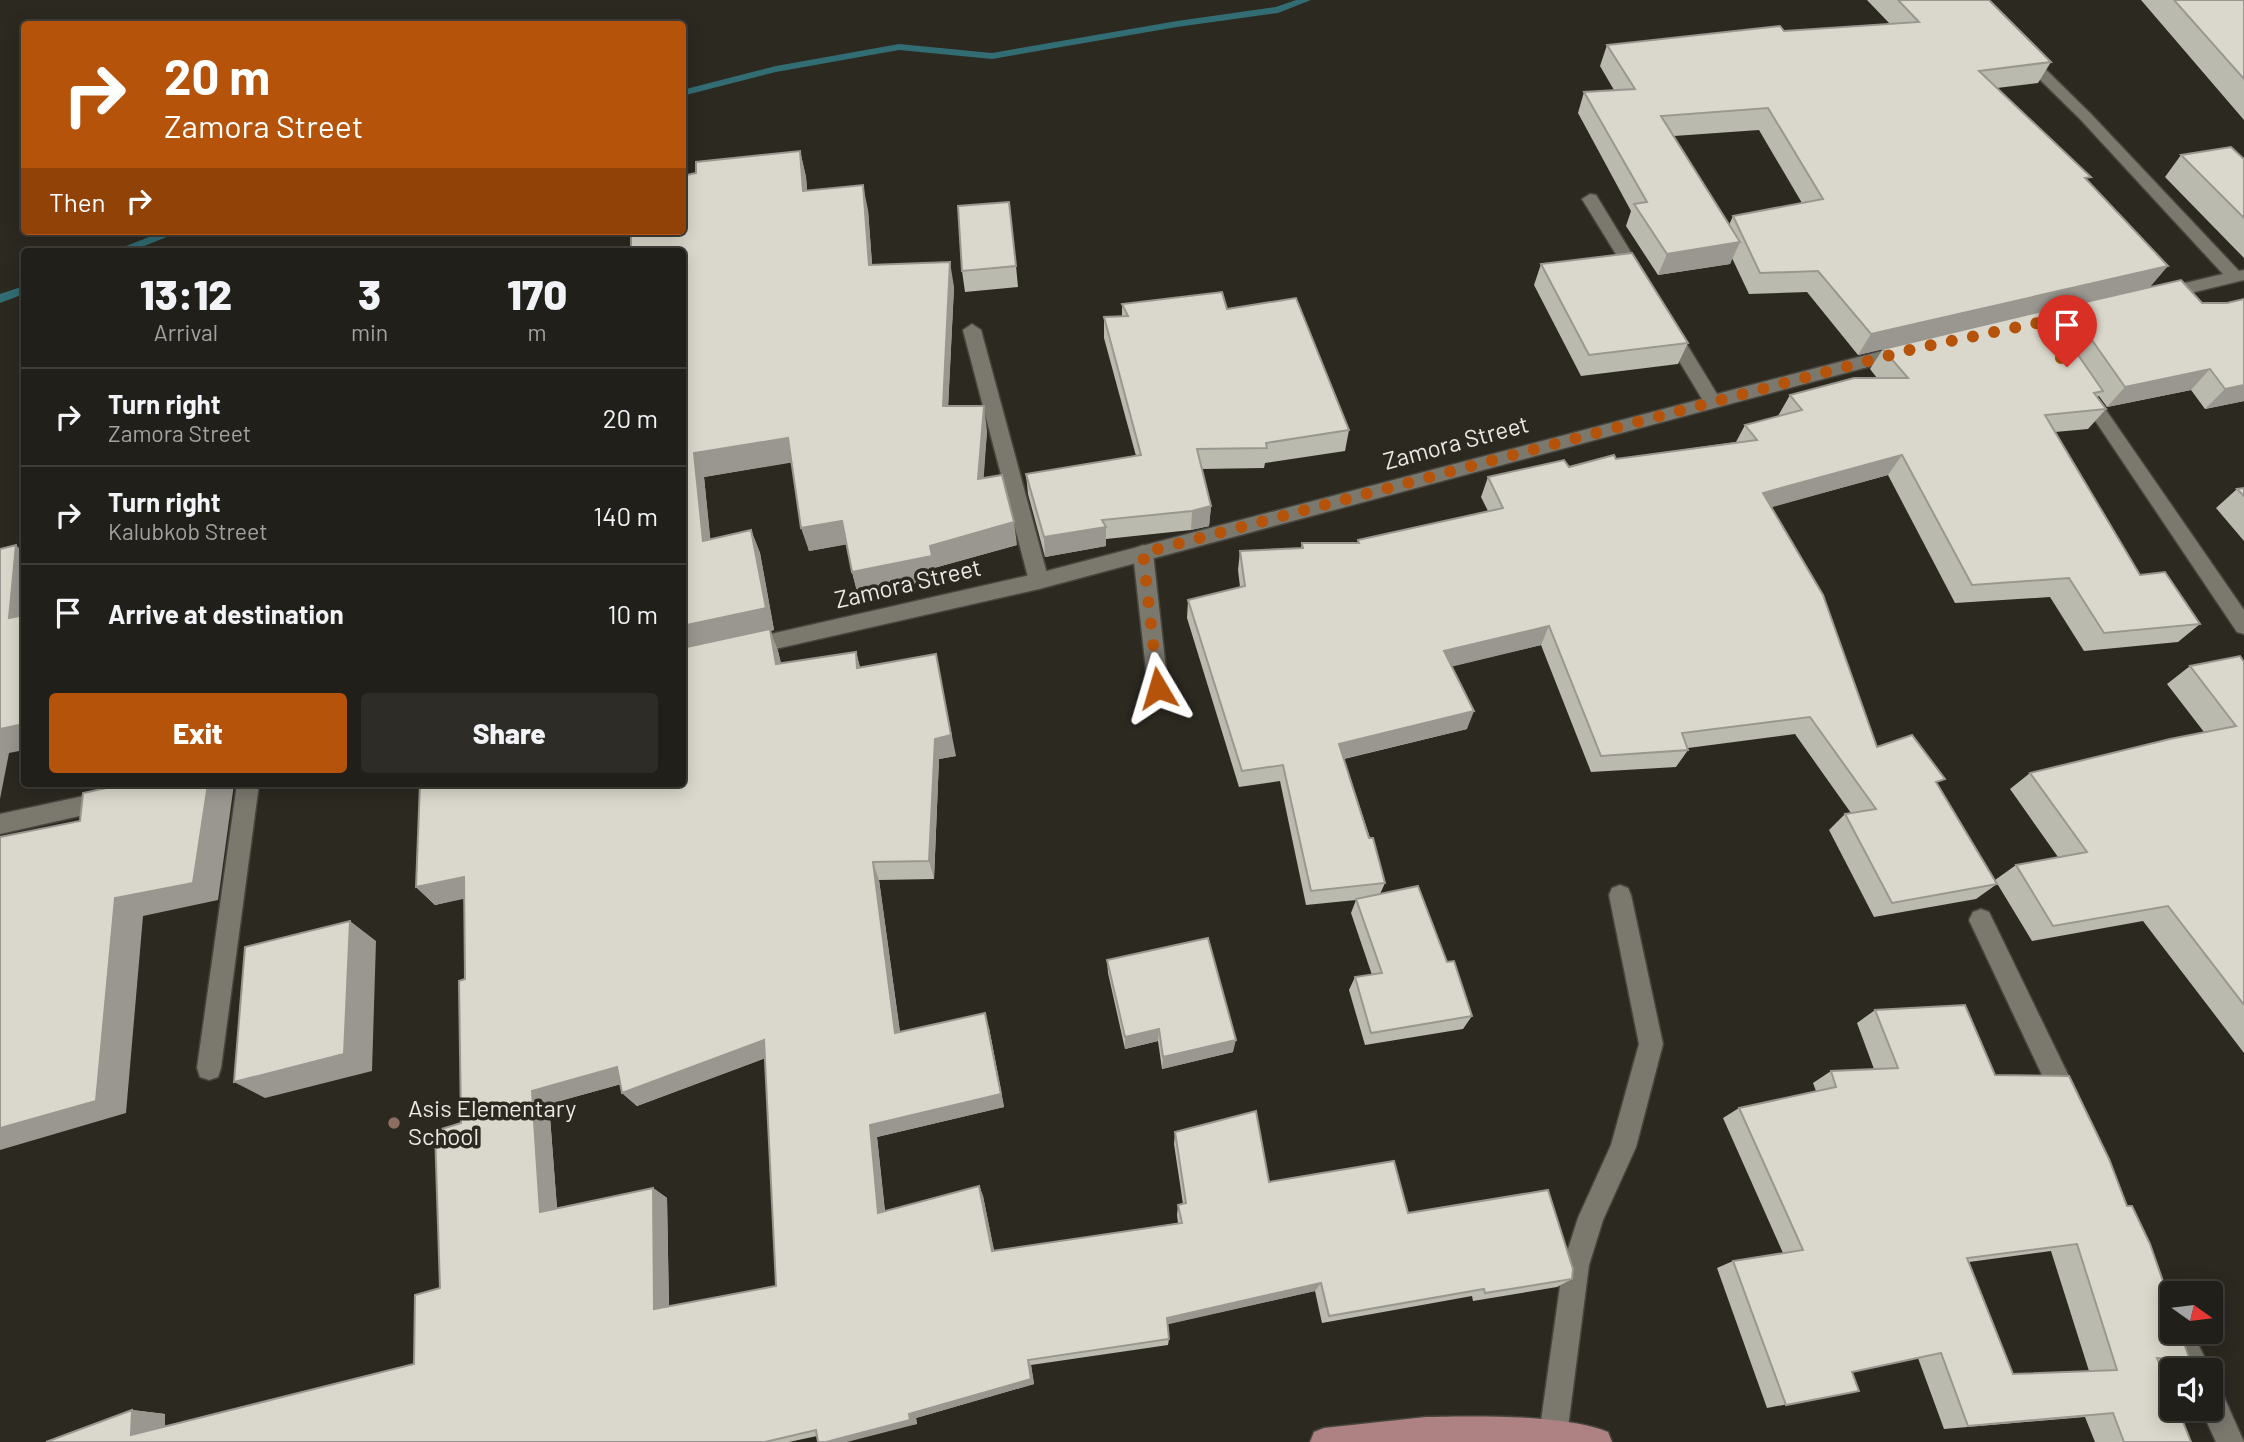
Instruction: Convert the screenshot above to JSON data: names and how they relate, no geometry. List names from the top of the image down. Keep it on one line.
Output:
{"streets":{"street":["Zamora Street"]},"places":["Asis Elementary School"],"north":"right","page":{"turn":["20 m","Zamora Street"],"then":"Then","eta":["13:12","Arrival","3","min","170","m"],"list":[{"name":"Turn right","note":"Zamora Street","value":"20 m"},{"name":"Turn right","note":"Kalubkob Street","value":"140 m"},{"name":"Arrive at destination","value":"10 m"}],"buttons":["Exit","Share"]}}
